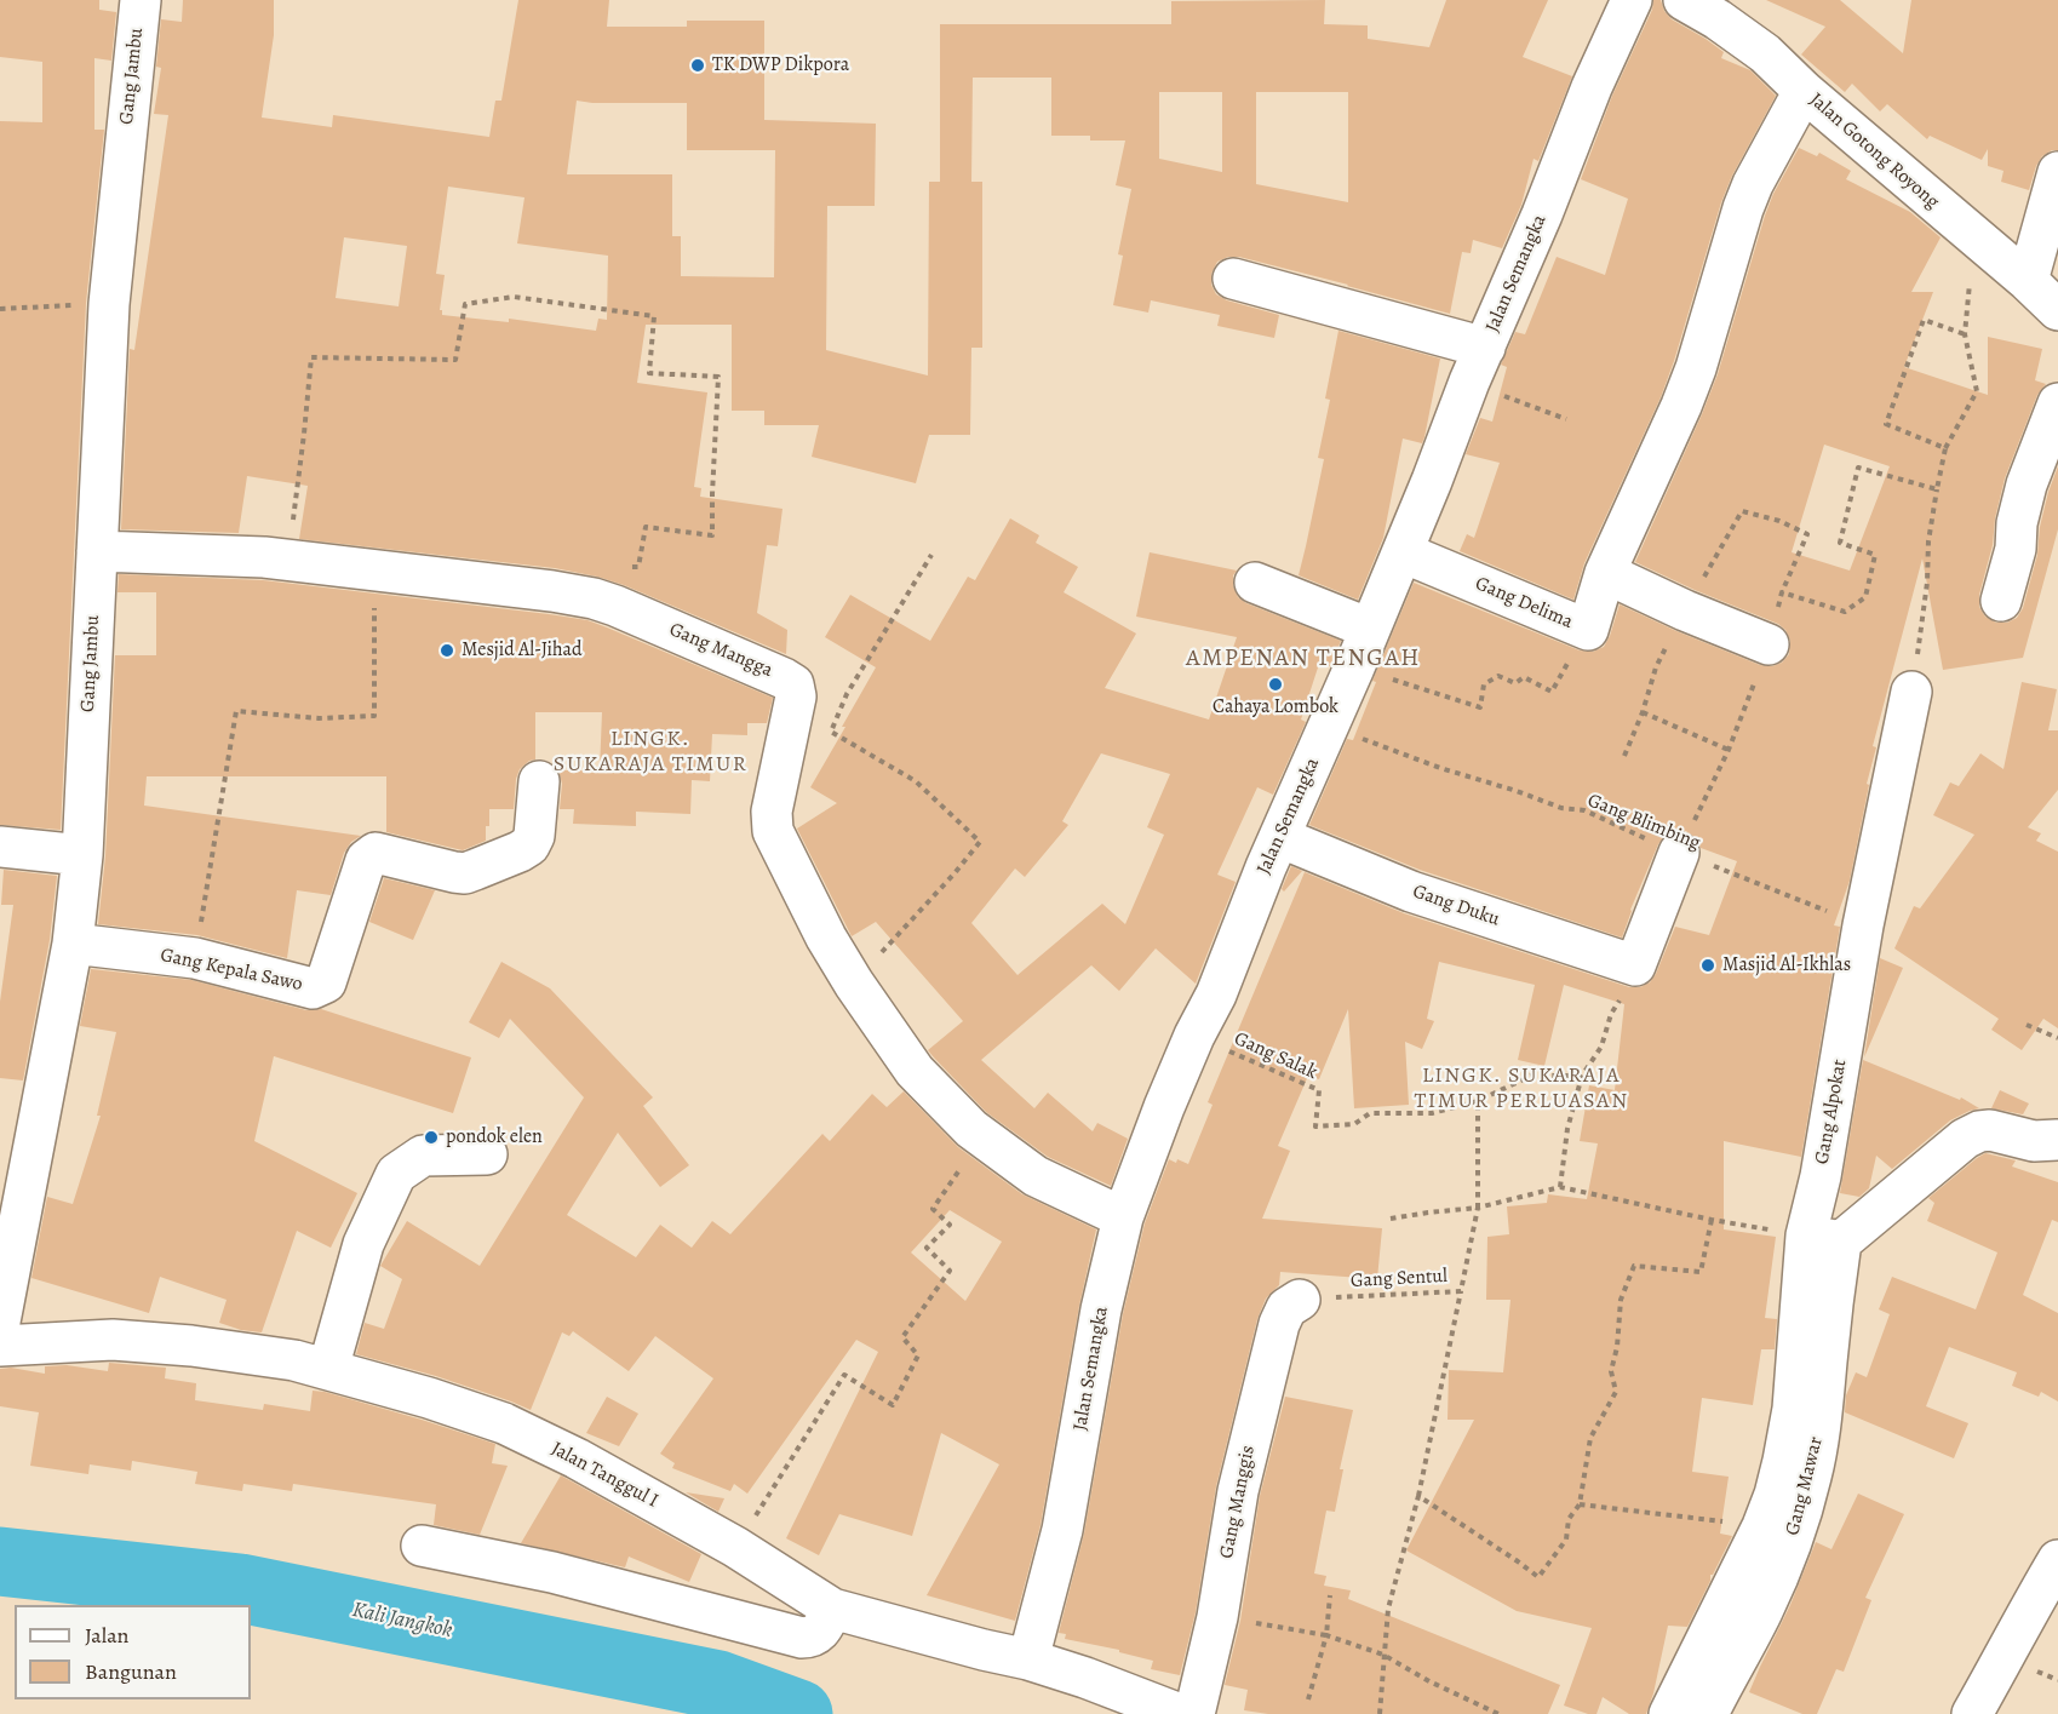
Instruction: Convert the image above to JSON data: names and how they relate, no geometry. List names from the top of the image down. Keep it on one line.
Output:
{"streets":{"street":["Gang Jambu","Jalan Gotong Royong","Jalan Semangka","Gang Delima","Gang Mangga","Gang Duku","Gang Kepala Sawo","Gang Alpokat","Jalan Tanggul I","Gang Manggis"],"path":["Gang Blimbing","Gang Salak","Gang Sentul"]},"crossings":[["Gang Jambu","Gang Mangga"],["Gang Jambu","Gang Kepala Sawo"],["Jalan Semangka","Gang Delima"],["Jalan Semangka","Gang Mangga"],["Jalan Semangka","Gang Blimbing"],["Jalan Semangka","Gang Duku"],["Jalan Semangka","Gang Salak"],["Jalan Semangka","Jalan Tanggul I"],["Gang Blimbing","Gang Alpokat"],["Gang Sentul","Gang Manggis"]],"districts":["AMPENAN TENGAH","LINGK. SUKARAJA TIMUR","LINGK. SUKARAJA TIMUR PERLUASAN"],"water":["Kali Jangkok"],"places":["TK DWP Dikpora","Mesjid Al-Jihad","Cahaya Lombok","Masjid Al-Ikhlas","pondok elen"],"legend":["Jalan","Bangunan"]}
